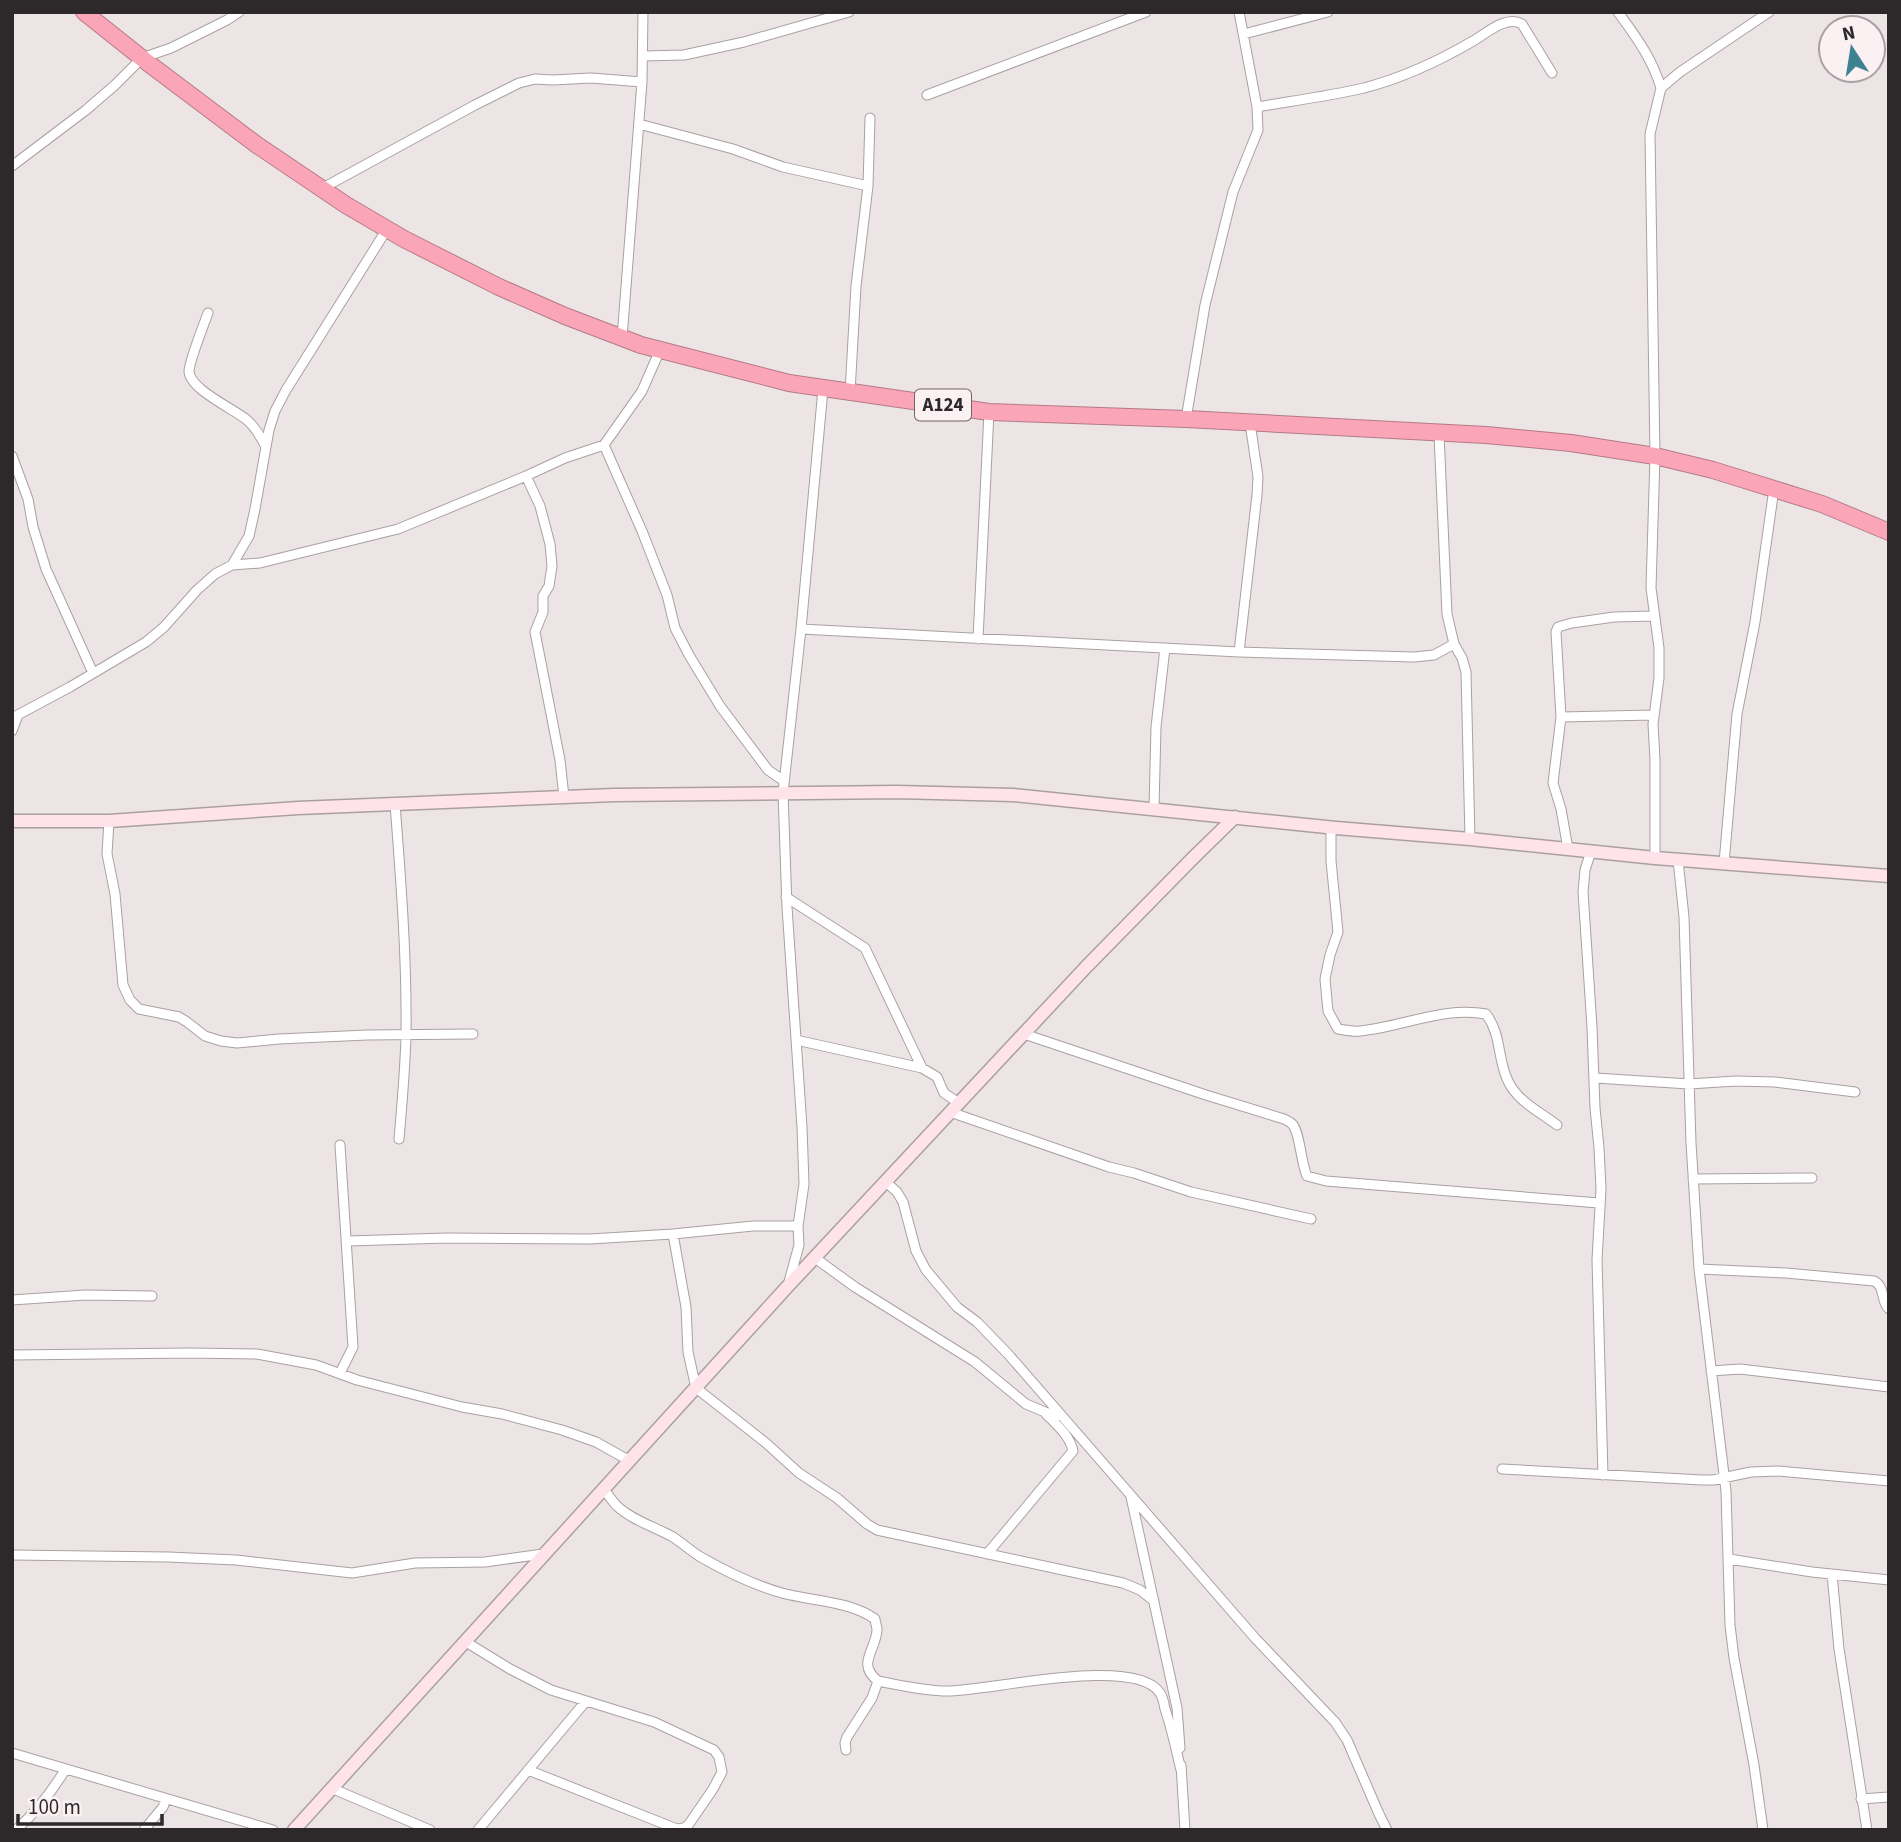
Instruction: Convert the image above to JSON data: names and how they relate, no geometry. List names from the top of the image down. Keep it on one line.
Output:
{"streets":{"highway":["A124"]},"scale_bar":"100 m","north":"top"}
